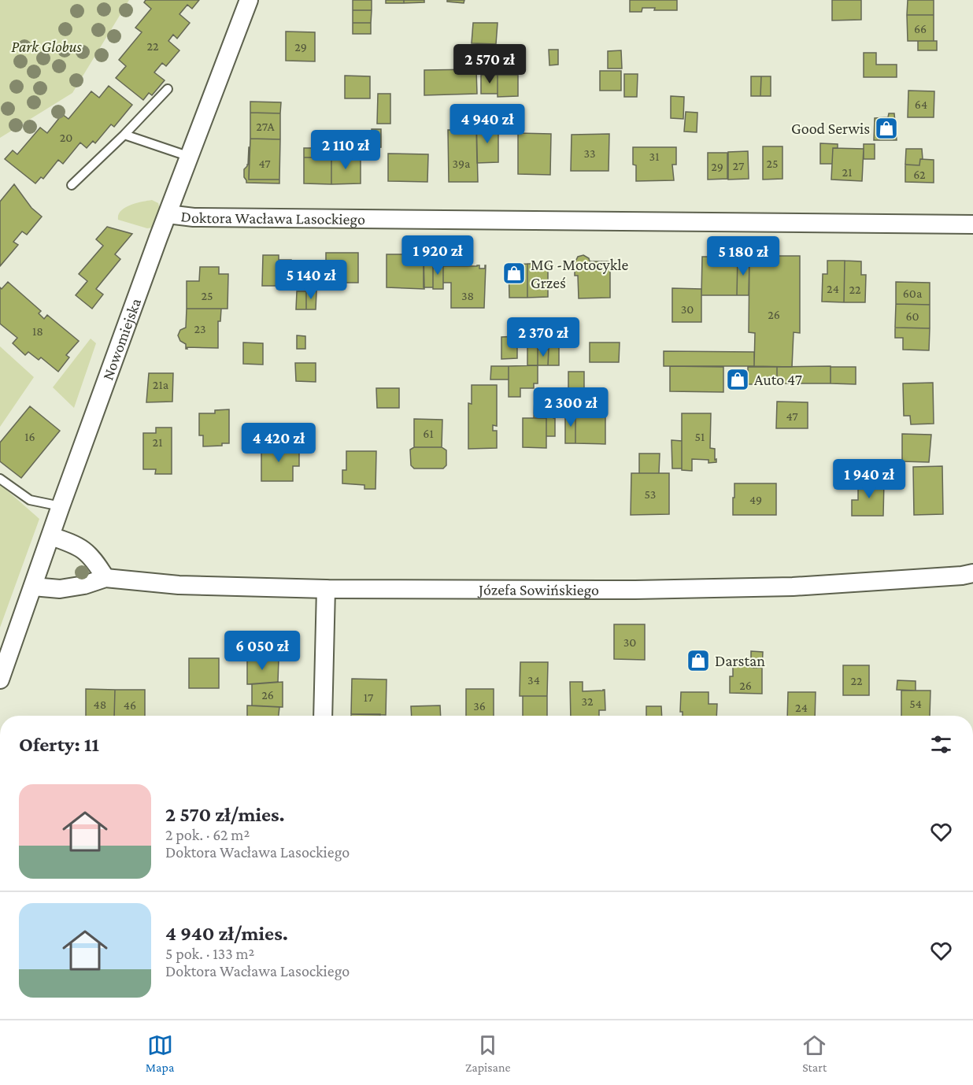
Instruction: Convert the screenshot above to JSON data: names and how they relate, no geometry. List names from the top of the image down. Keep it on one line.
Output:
{"streets":{"street":["Doktora Wacława Lasockiego","Nowomiejska","Józefa Sowińskiego"]},"crossings":[["Doktora Wacława Lasockiego","Nowomiejska"],["Nowomiejska","Józefa Sowińskiego"]],"parks":["Park Globus"],"places":{"shop":["Good Serwis","MG -Motocykle Grześ","Auto 47","Darstan"]},"house_numbers":["66","22","29","64","27A","20","33","31","47","39a","25","27","29","21","62","24","22","60a","25","38","30","26","60","23","18","21a","47","61","16","51","21","53","49","30","34","22","26","26","17","32","54","48","46","36","24"],"page":{"price":["2 570 zł","4 940 zł","2 110 zł","1 920 zł","5 180 zł","5 140 zł","2 370 zł","2 300 zł","4 420 zł","1 940 zł","6 050 zł"],"heading":"Oferty: 11","list":[{"name":"2 570 zł/mies.","note":"2 pok. · 62 m² · Doktora Wacława Lasockiego"},{"name":"4 940 zł/mies.","note":"5 pok. · 133 m² · Doktora Wacława Lasockiego"}],"tabs":["Mapa","Zapisane","Start"]}}
